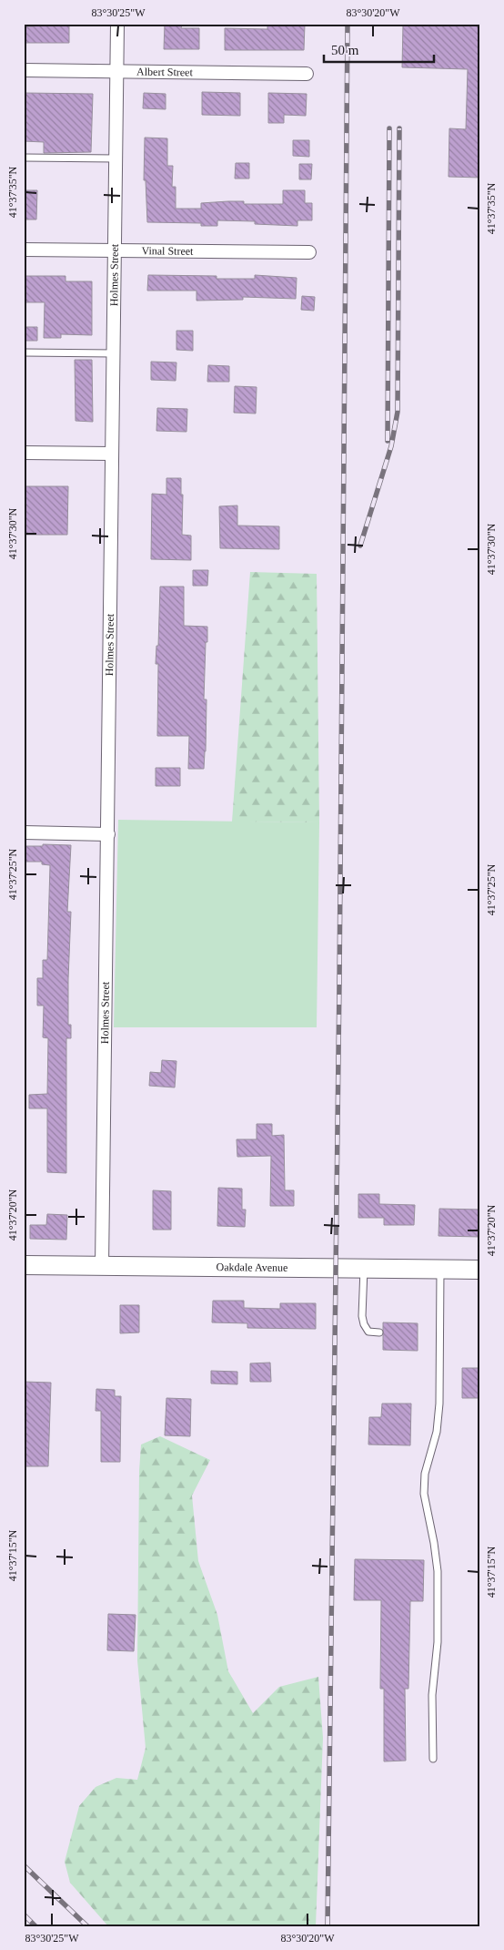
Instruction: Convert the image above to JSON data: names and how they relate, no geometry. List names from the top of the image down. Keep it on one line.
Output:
{"streets":{"street":["Albert Street","Vinal Street","Holmes Street","Oakdale Avenue"]},"crossings":[["Albert Street","Holmes Street"],["Vinal Street","Holmes Street"],["Holmes Street","Oakdale Avenue"]],"scale_bar":"50 m","coordinates":["83°30'25\"W","83°30'20\"W","41°37'35\"N","41°37'30\"N","41°37'25\"N","41°37'20\"N","41°37'15\"N"]}
